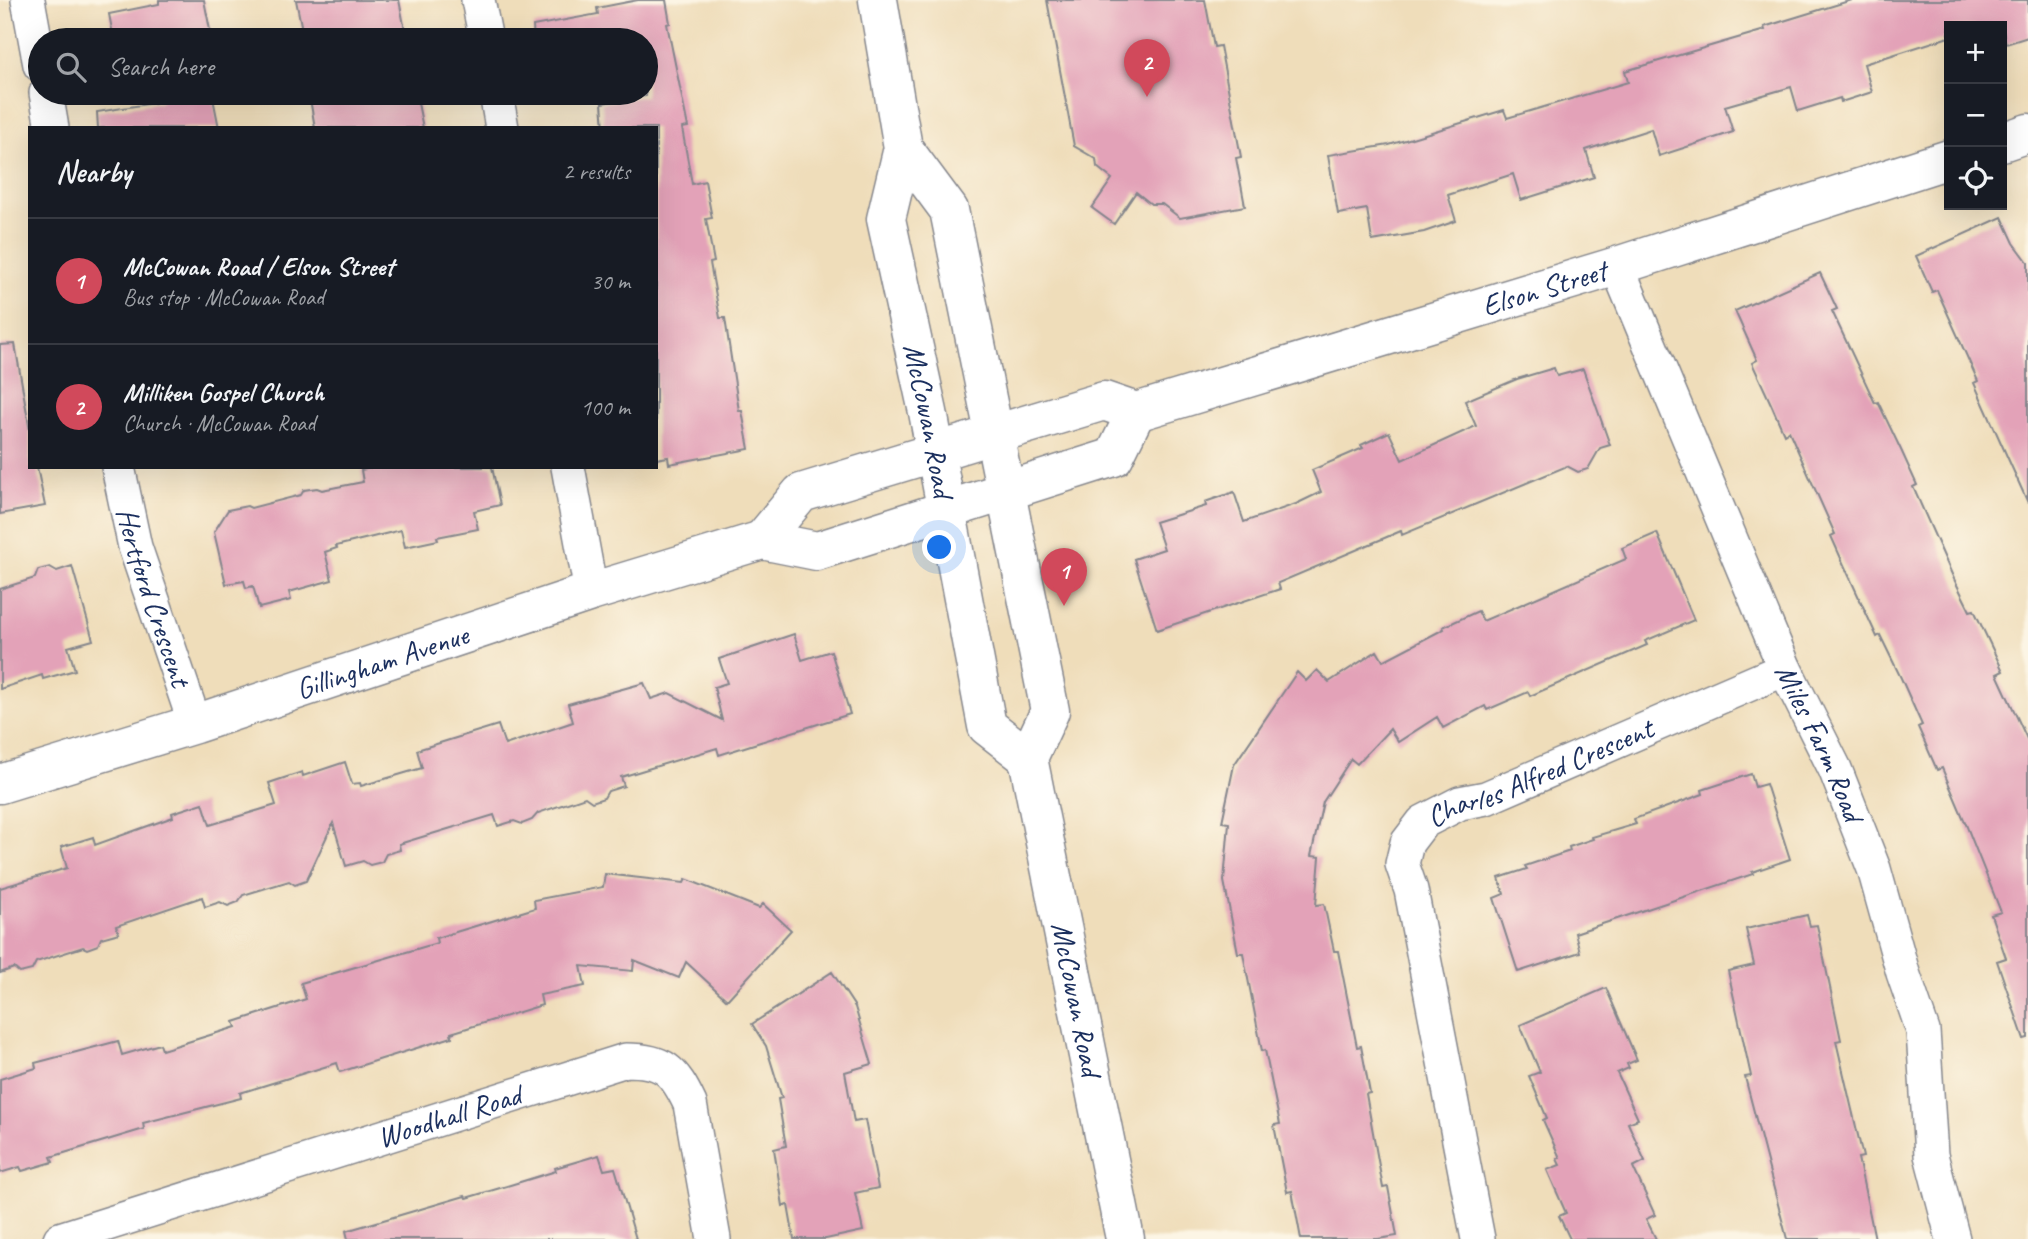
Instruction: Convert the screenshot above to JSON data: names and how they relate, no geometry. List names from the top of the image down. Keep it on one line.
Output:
{"streets":{"street":["Elson Street","McCowan Road","Hertford Crescent","Gillingham Avenue","Miles Farm Road","Charles Alfred Crescent","Woodhall Road"]},"crossings":[["Elson Street","Miles Farm Road"],["McCowan Road","Gillingham Avenue"],["Hertford Crescent","Gillingham Avenue"],["Miles Farm Road","Charles Alfred Crescent"]],"page":{"map_buttons":["+","−"],"search":"Search here","pins":["2","1"],"heading":["Nearby","2 results"],"list":[{"mark":"1","name":"McCowan Road / Elson Street","note":"Bus stop · McCowan Road","value":"30 m"},{"mark":"2","name":"Milliken Gospel Church","note":"Church · McCowan Road","value":"100 m"}]}}
